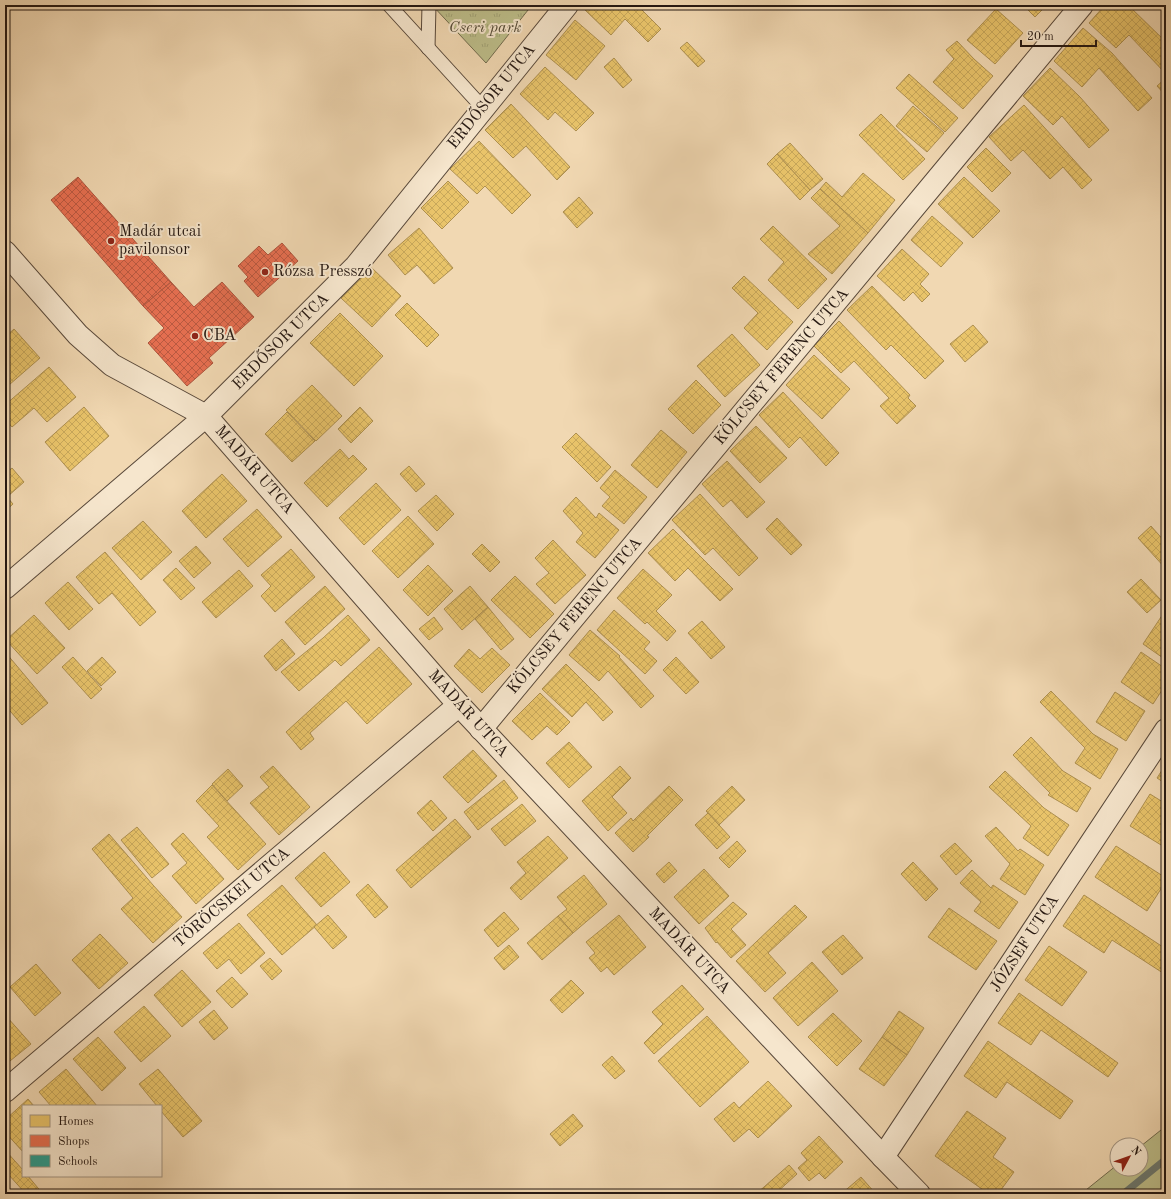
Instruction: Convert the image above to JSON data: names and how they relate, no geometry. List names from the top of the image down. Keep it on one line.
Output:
{"streets":{"street":["ERDŐSOR UTCA","KÖLCSEY FERENC UTCA","MADÁR UTCA","TÖRÖCSKEI UTCA","JÓZSEF UTCA"]},"crossings":[["ERDŐSOR UTCA","MADÁR UTCA"],["KÖLCSEY FERENC UTCA","MADÁR UTCA"],["MADÁR UTCA","TÖRÖCSKEI UTCA"],["MADÁR UTCA","JÓZSEF UTCA"]],"parks":["Cseri park"],"places":["Madár utcai pavilonsor","Rózsa Presszó","CBA"],"legend":["Homes","Shops","Schools"],"scale_bar":"20 m","north":"top right"}
